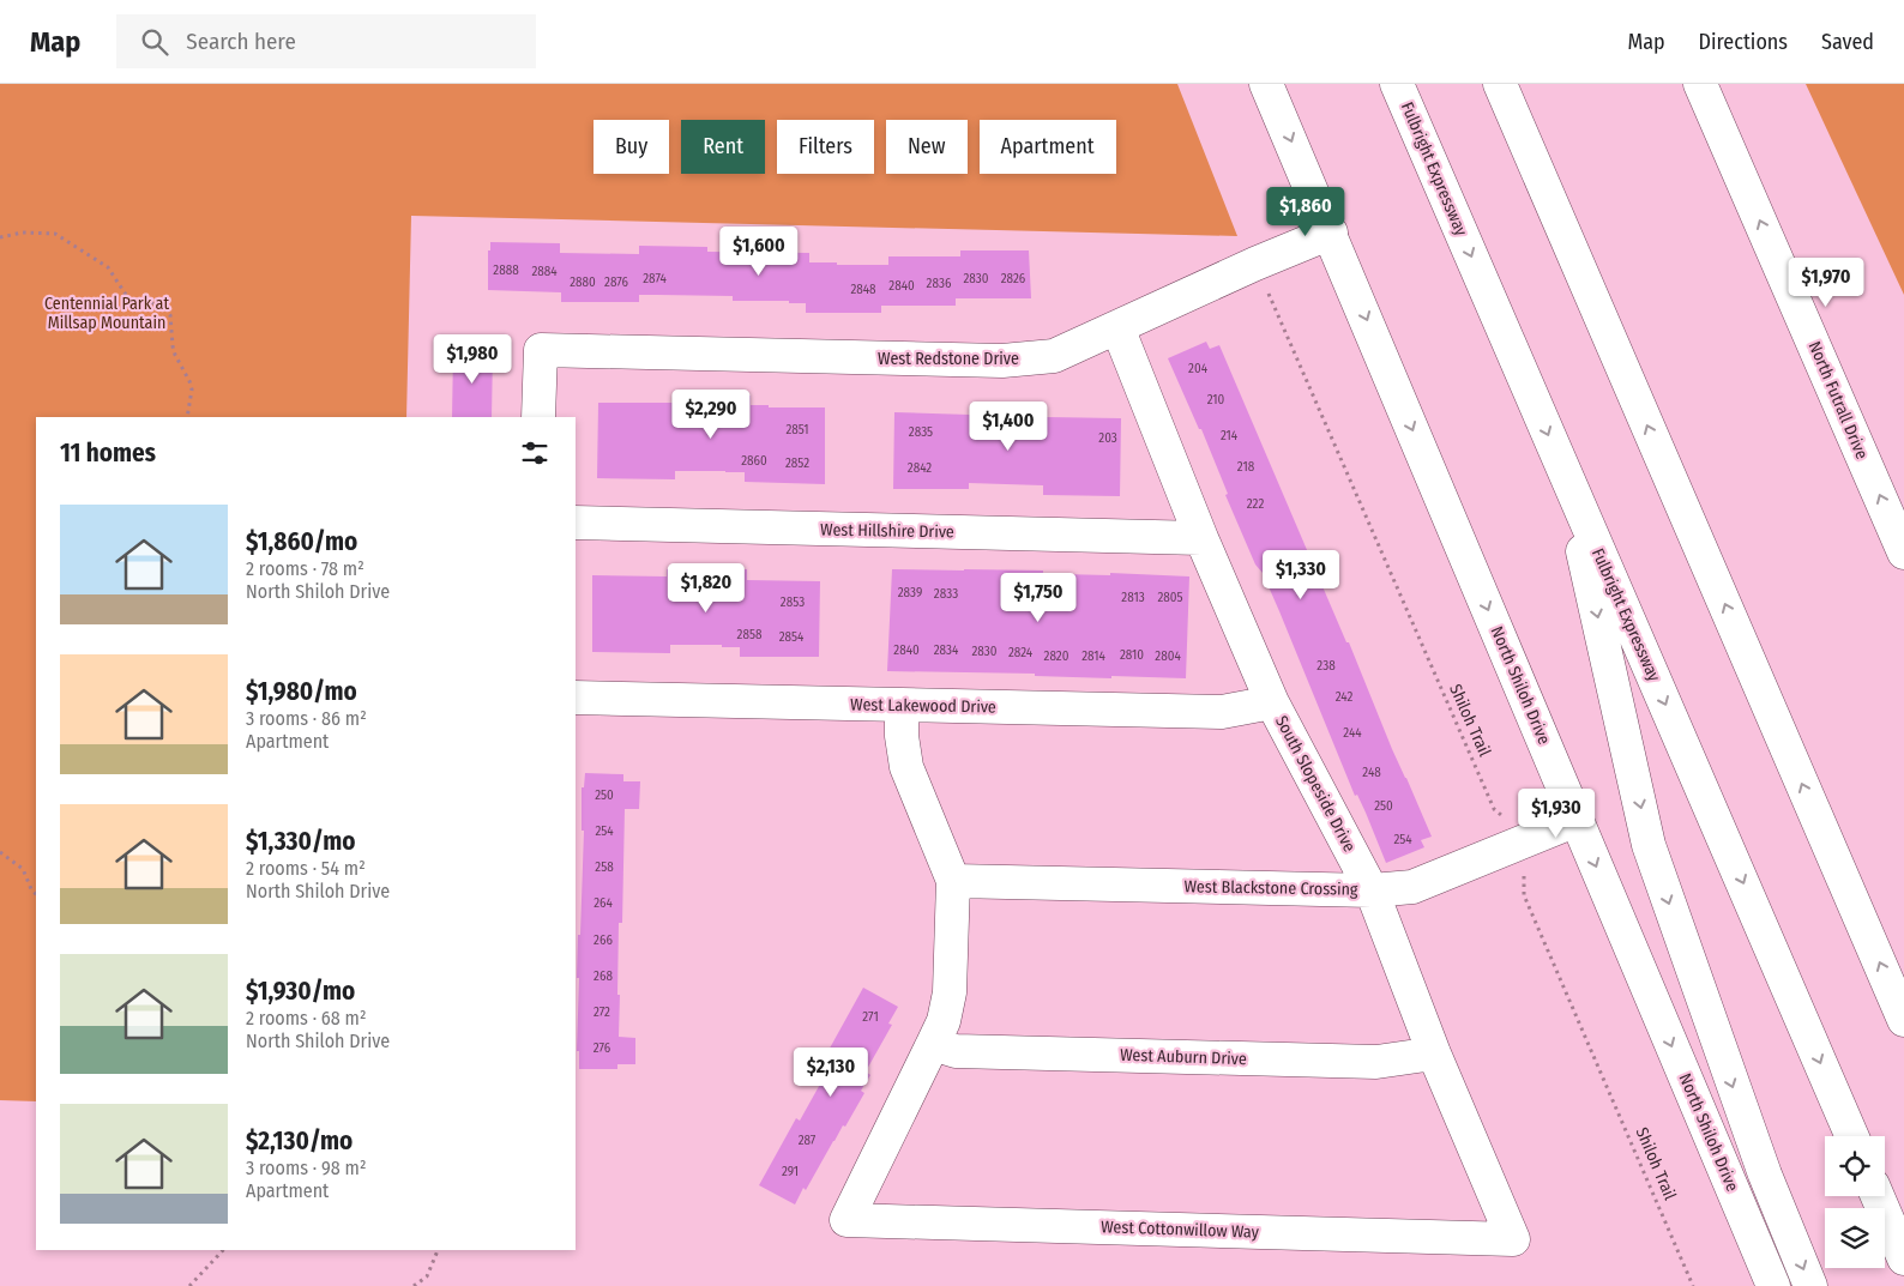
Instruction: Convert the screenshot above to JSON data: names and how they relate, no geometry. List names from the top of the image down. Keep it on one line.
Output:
{"streets":{"main road":["Fulbright Expressway","West Redstone Drive","North Futrall Drive","West Hillshire Drive","North Shiloh Drive","West Lakewood Drive","South Slopeside Drive","West Blackstone Crossing","West Auburn Drive","West Cottonwillow Way"],"path":["Shiloh Trail"]},"crossings":[["West Redstone Drive","North Shiloh Drive"],["West Redstone Drive","Shiloh Trail"],["West Redstone Drive","South Slopeside Drive"],["West Hillshire Drive","South Slopeside Drive"],["North Shiloh Drive","West Blackstone Crossing"],["West Lakewood Drive","South Slopeside Drive"],["Shiloh Trail","West Blackstone Crossing"],["South Slopeside Drive","West Blackstone Crossing"],["South Slopeside Drive","West Auburn Drive"],["South Slopeside Drive","West Cottonwillow Way"],["West Auburn Drive","West Cottonwillow Way"]],"parks":["Centennial Park at Millsap Mountain"],"house_numbers":["2888","2884","2874","2830","2826","2880","2876","2836","2840","2848","204","210","2851","2835","214","203","2860","2852","218","2842","222","2839","2833","2813","2805","2853","2858","2854","2840","2834","2830","2824","2810","2820","2814","2804","238","242","244","248","250","250","254","254","258","264","266","268","272","271","276","287","291"],"page":{"header":"Map","search":"Search here","nav":["Map","Directions","Saved"],"chip":["Buy","Rent","Filters","New","Apartment"],"price":["$1,860","$1,600","$1,970","$1,980","$2,290","$1,400","$1,330","$1,820","$1,750","$1,930","$2,130"],"heading":"11 homes","list":[{"name":"$1,860/mo","note":"2 rooms · 78 m² · North Shiloh Drive"},{"name":"$1,980/mo","note":"3 rooms · 86 m² · Apartment"},{"name":"$1,330/mo","note":"2 rooms · 54 m² · North Shiloh Drive"},{"name":"$1,930/mo","note":"2 rooms · 68 m² · North Shiloh Drive"},{"name":"$2,130/mo","note":"3 rooms · 98 m² · Apartment"}]}}
